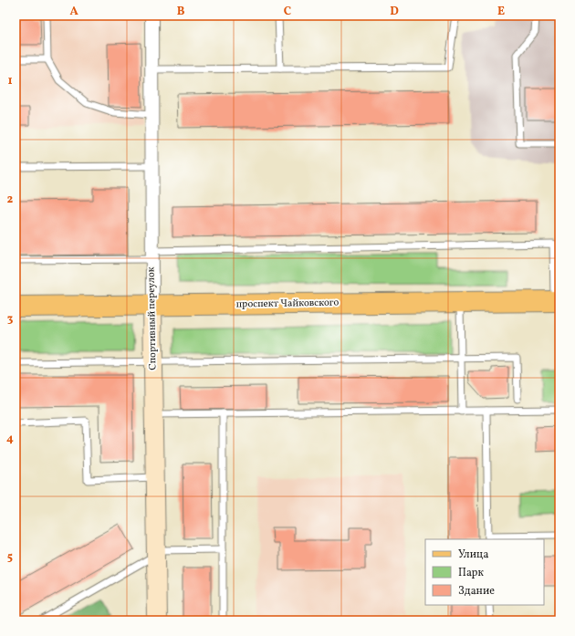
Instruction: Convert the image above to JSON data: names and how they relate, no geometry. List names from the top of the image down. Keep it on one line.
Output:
{"streets":{"main road":["проспект Чайковского"],"street":["Спортивный переулок"]},"crossings":[["проспект Чайковского","Спортивный переулок"]],"legend":["Улица","Парк","Здание"],"grid":{"columns":["A","B","C","D","E"],"rows":["1","2","3","4","5"]}}
